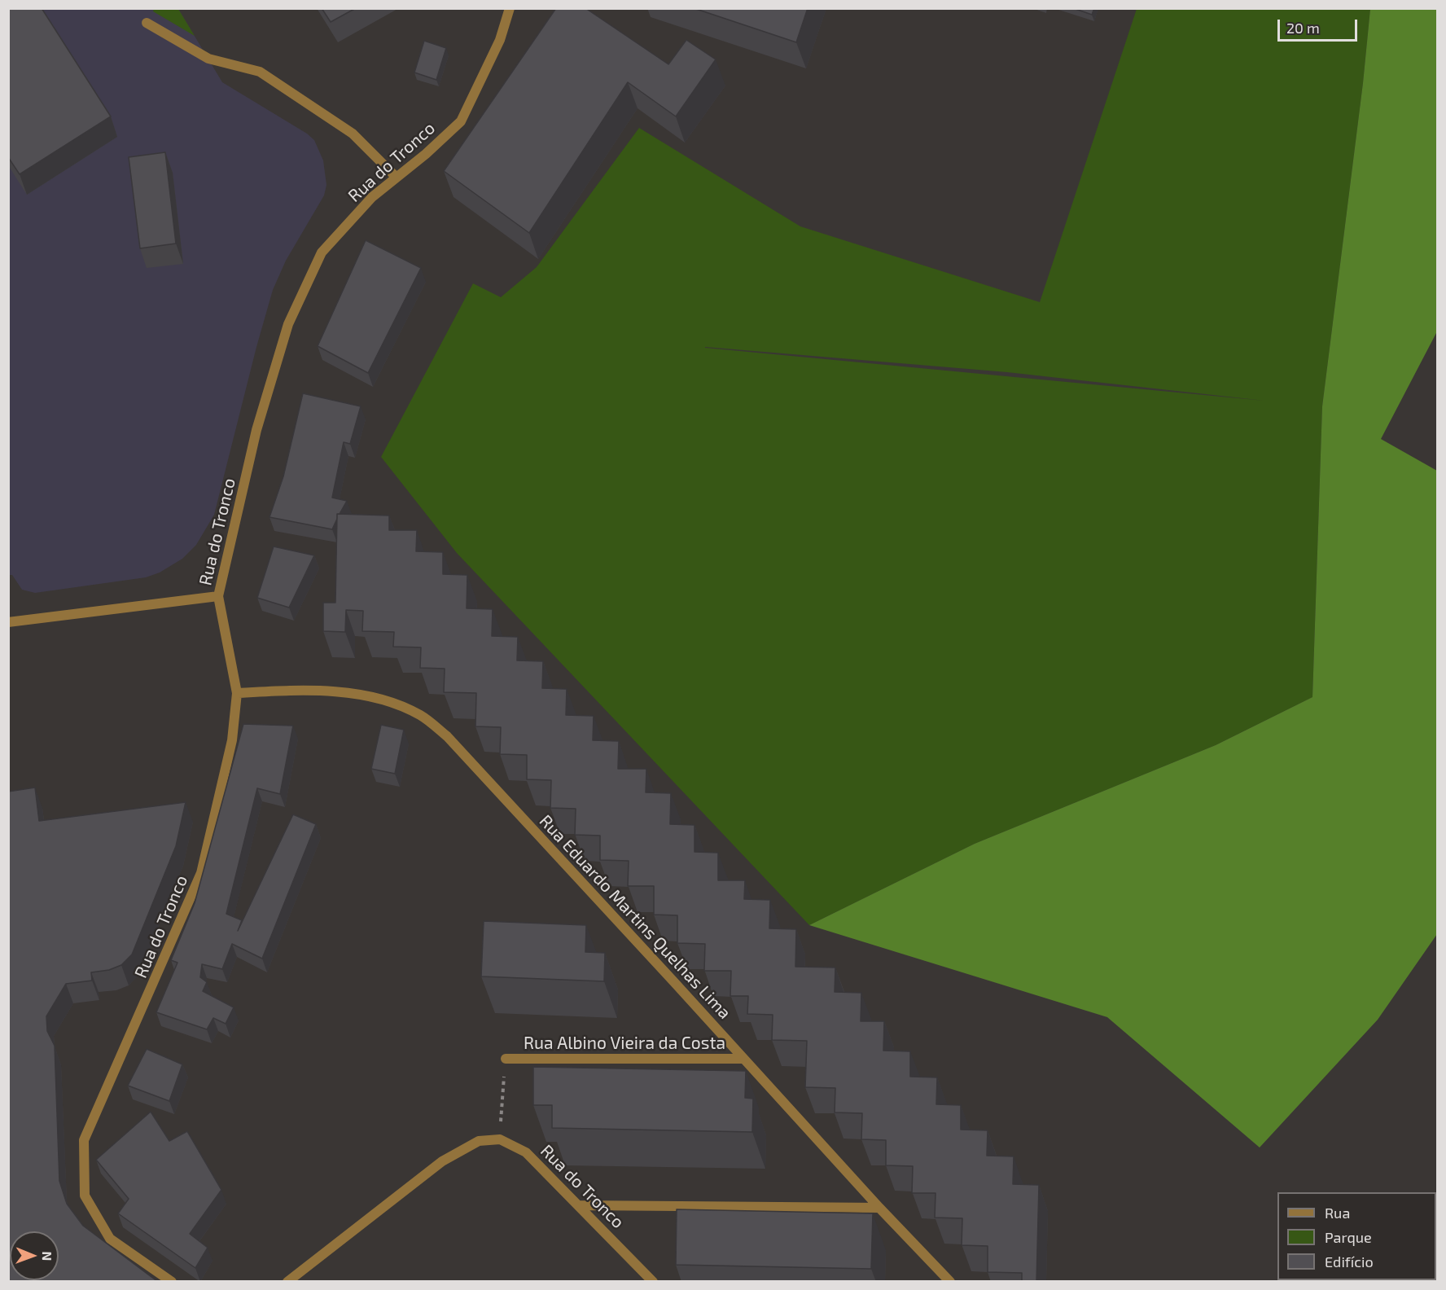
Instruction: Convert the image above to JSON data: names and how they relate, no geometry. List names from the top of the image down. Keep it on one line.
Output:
{"streets":{"street":["Rua do Tronco","Rua Eduardo Martins Quelhas Lima","Rua Albino Vieira da Costa"]},"crossings":[["Rua do Tronco","Rua Eduardo Martins Quelhas Lima"],["Rua Eduardo Martins Quelhas Lima","Rua Albino Vieira da Costa"]],"legend":["Rua","Parque","Edifício"],"scale_bar":"20 m","north":"right"}
